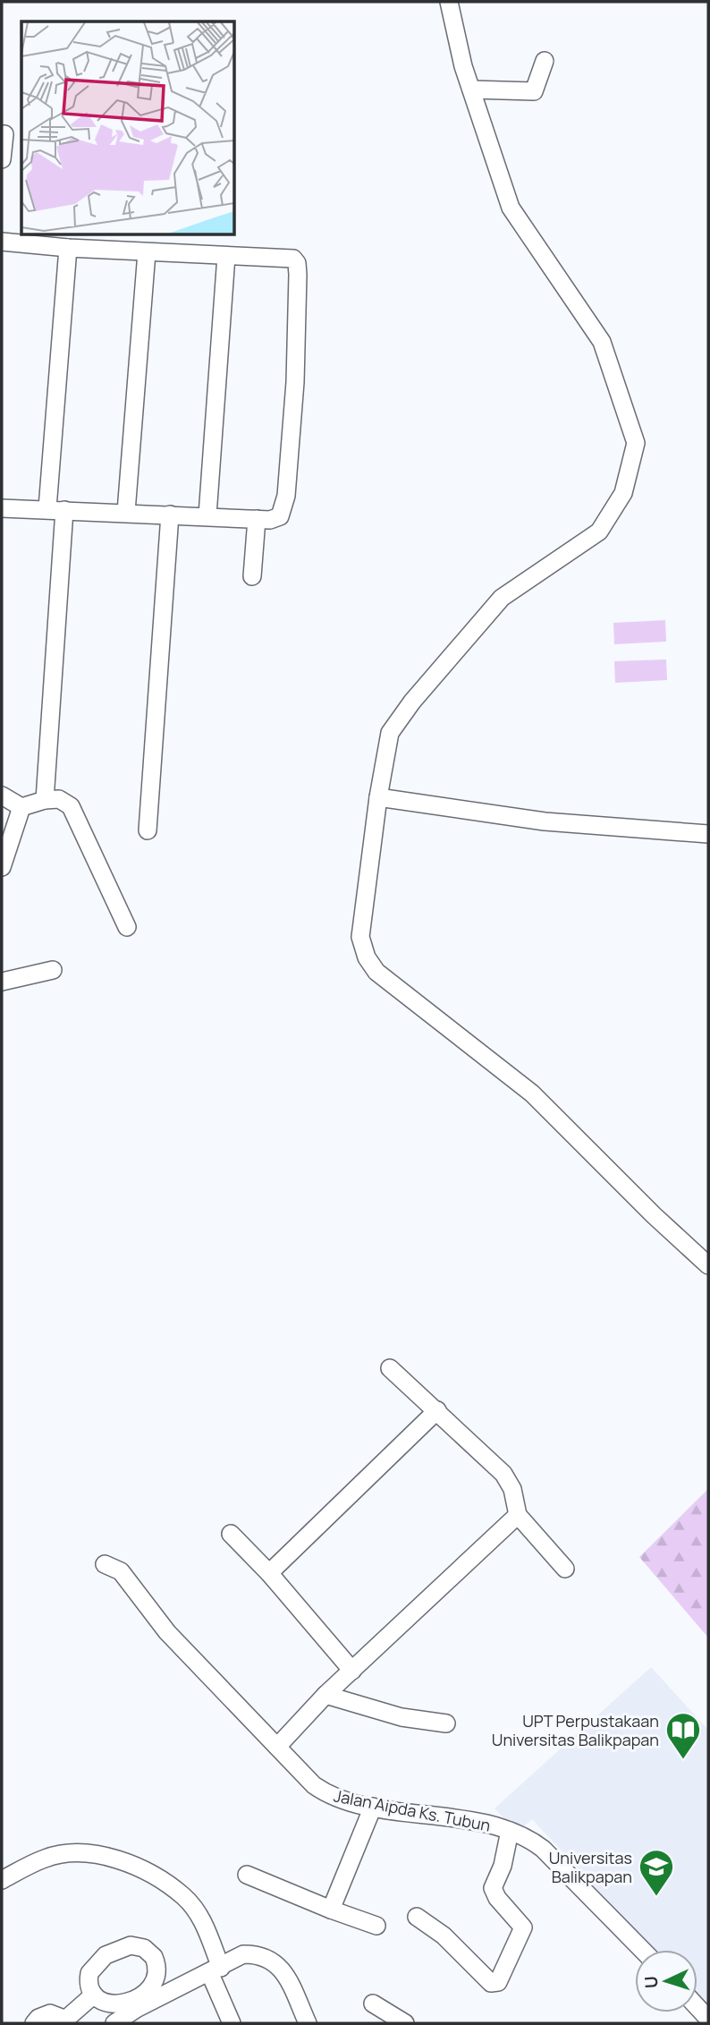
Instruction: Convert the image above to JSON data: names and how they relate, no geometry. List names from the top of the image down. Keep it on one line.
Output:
{"streets":{"street":["Jalan Aipda Ks. Tubun"]},"places":{"library":["UPT Perpustakaan Universitas Balikpapan"],"school or university":["Universitas Balikpapan"]},"north":"left"}
